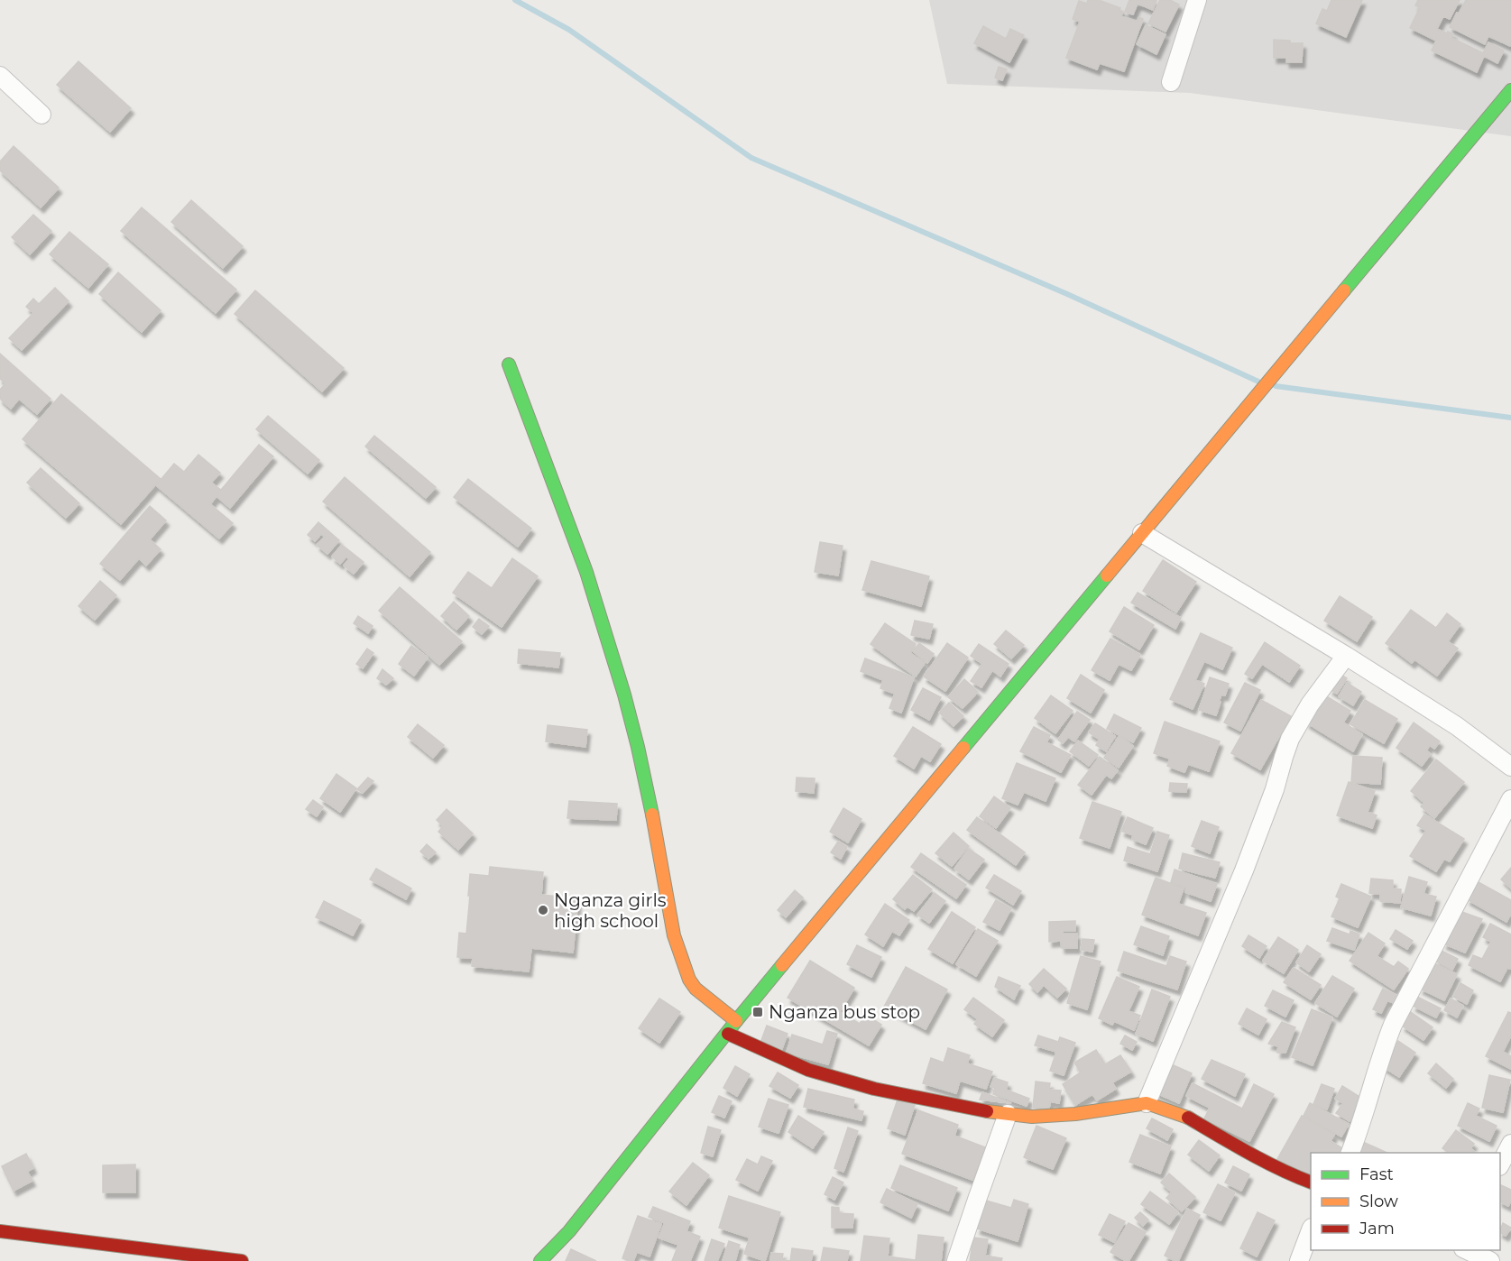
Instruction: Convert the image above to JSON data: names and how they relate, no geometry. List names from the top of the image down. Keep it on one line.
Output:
{"places":{"other":["Nganza girls high school"],"transit":["Nganza bus stop"]},"legend":["Fast","Slow","Jam"]}
